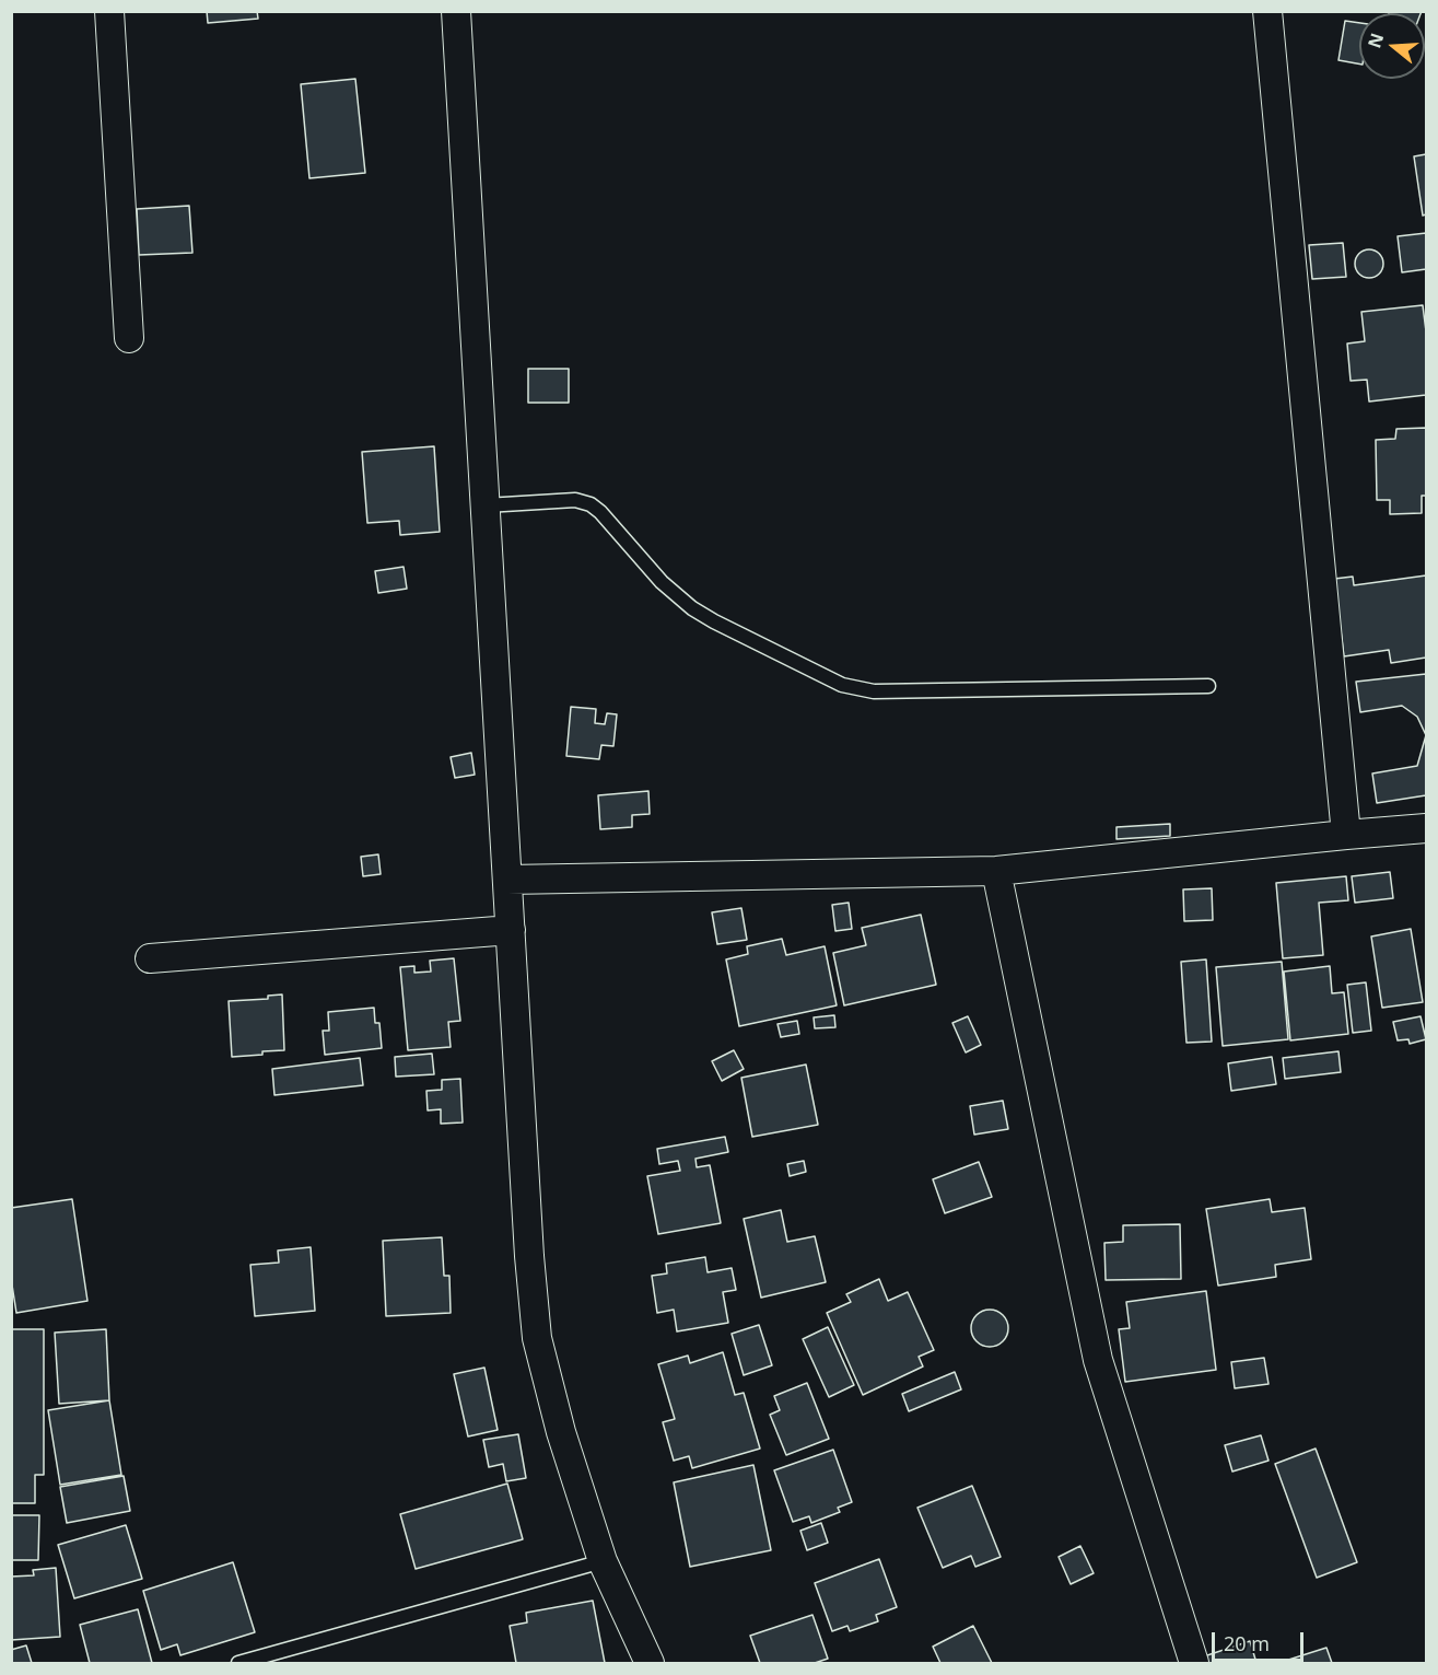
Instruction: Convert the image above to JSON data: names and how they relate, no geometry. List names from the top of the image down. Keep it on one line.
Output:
{"scale_bar":"20 m","north":"left"}
